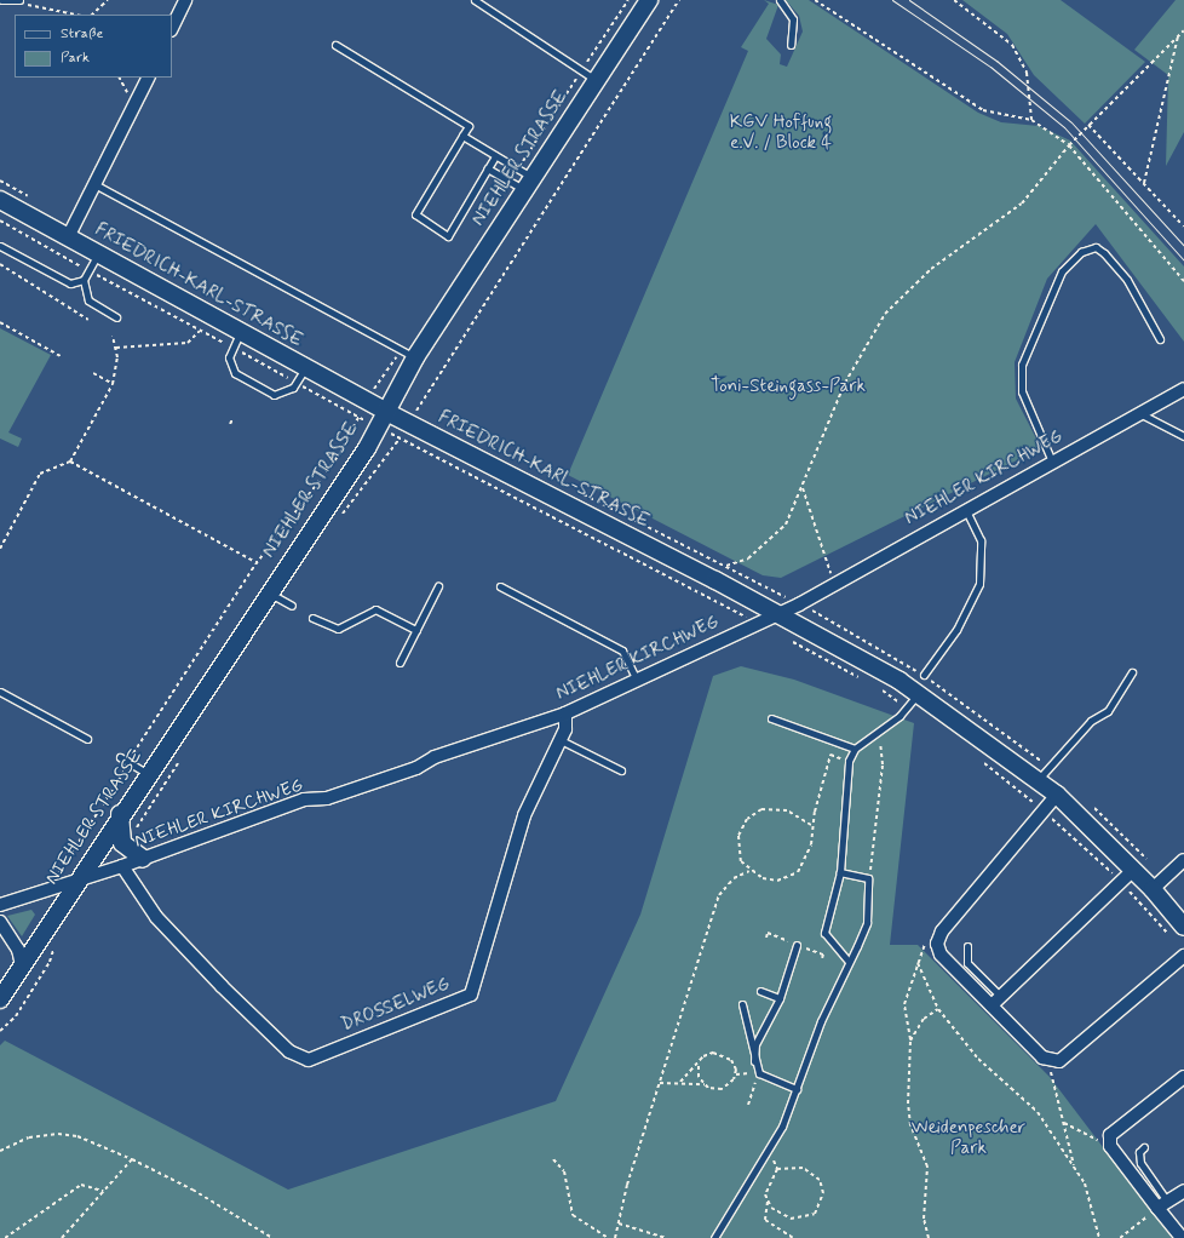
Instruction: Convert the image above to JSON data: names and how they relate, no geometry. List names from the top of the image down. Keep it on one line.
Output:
{"streets":{"main road":["NIEHLER STRASSE","FRIEDRICH-KARL-STRASSE"],"street":["NIEHLER KIRCHWEG","DROSSELWEG"]},"crossings":[["NIEHLER STRASSE","FRIEDRICH-KARL-STRASSE"],["NIEHLER STRASSE","NIEHLER KIRCHWEG"],["FRIEDRICH-KARL-STRASSE","NIEHLER KIRCHWEG"],["NIEHLER KIRCHWEG","DROSSELWEG"]],"parks":["KGV Hoffung e.V. / Block 4","Toni-Steingass-Park","Weidenpescher Park"],"legend":["Straße","Park"]}
